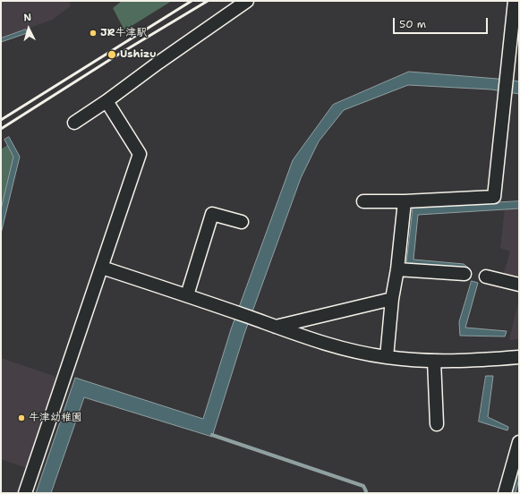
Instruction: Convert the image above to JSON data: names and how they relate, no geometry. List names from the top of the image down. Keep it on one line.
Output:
{"places":["JR牛津駅","Ushizu","牛津幼稚園"],"scale_bar":"50 m","north":"top"}
